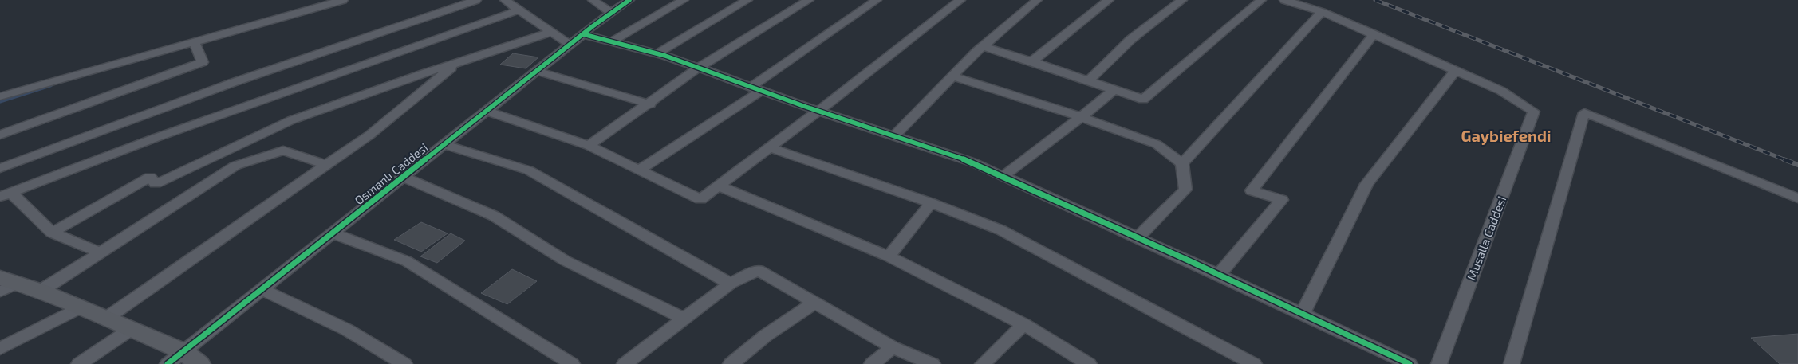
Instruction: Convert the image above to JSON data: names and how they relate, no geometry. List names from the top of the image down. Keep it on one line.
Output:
{"streets":{"street":["Osmanlı Caddesi","Musalla Caddesi"]},"districts":["Gaybiefendi"]}
